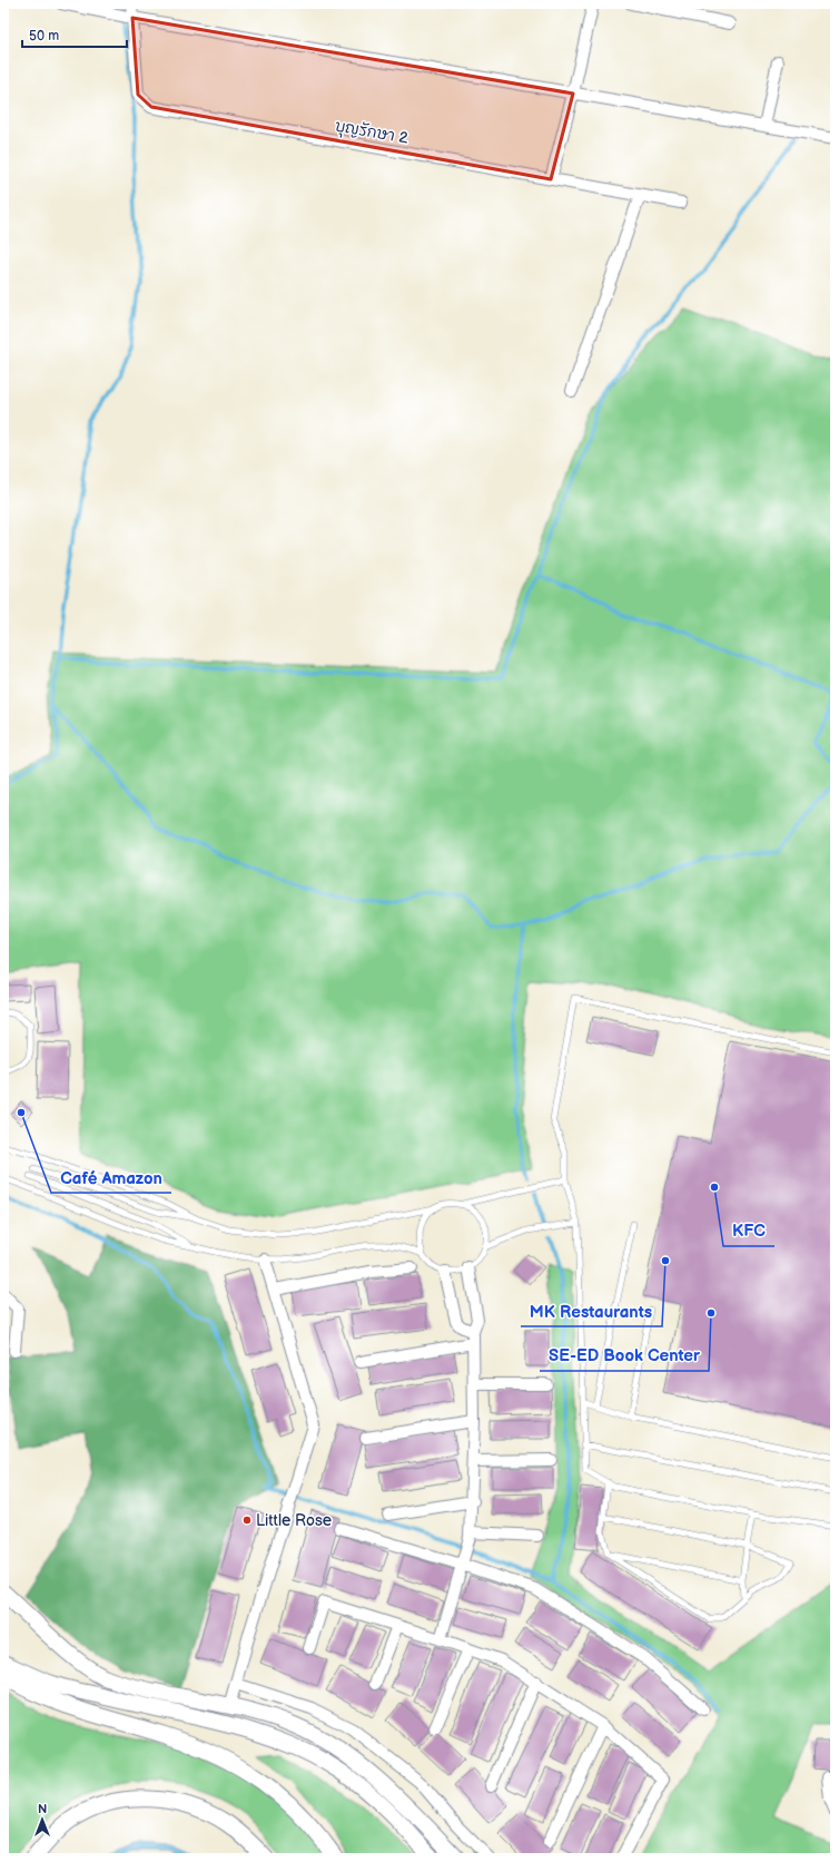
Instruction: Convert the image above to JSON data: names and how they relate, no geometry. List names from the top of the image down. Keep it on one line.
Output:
{"streets":{"street":["บุญรักษา 2"]},"places":["Café Amazon","KFC","MK Restaurants","SE-ED Book Center","Little Rose"],"scale_bar":"50 m","north":"top"}
